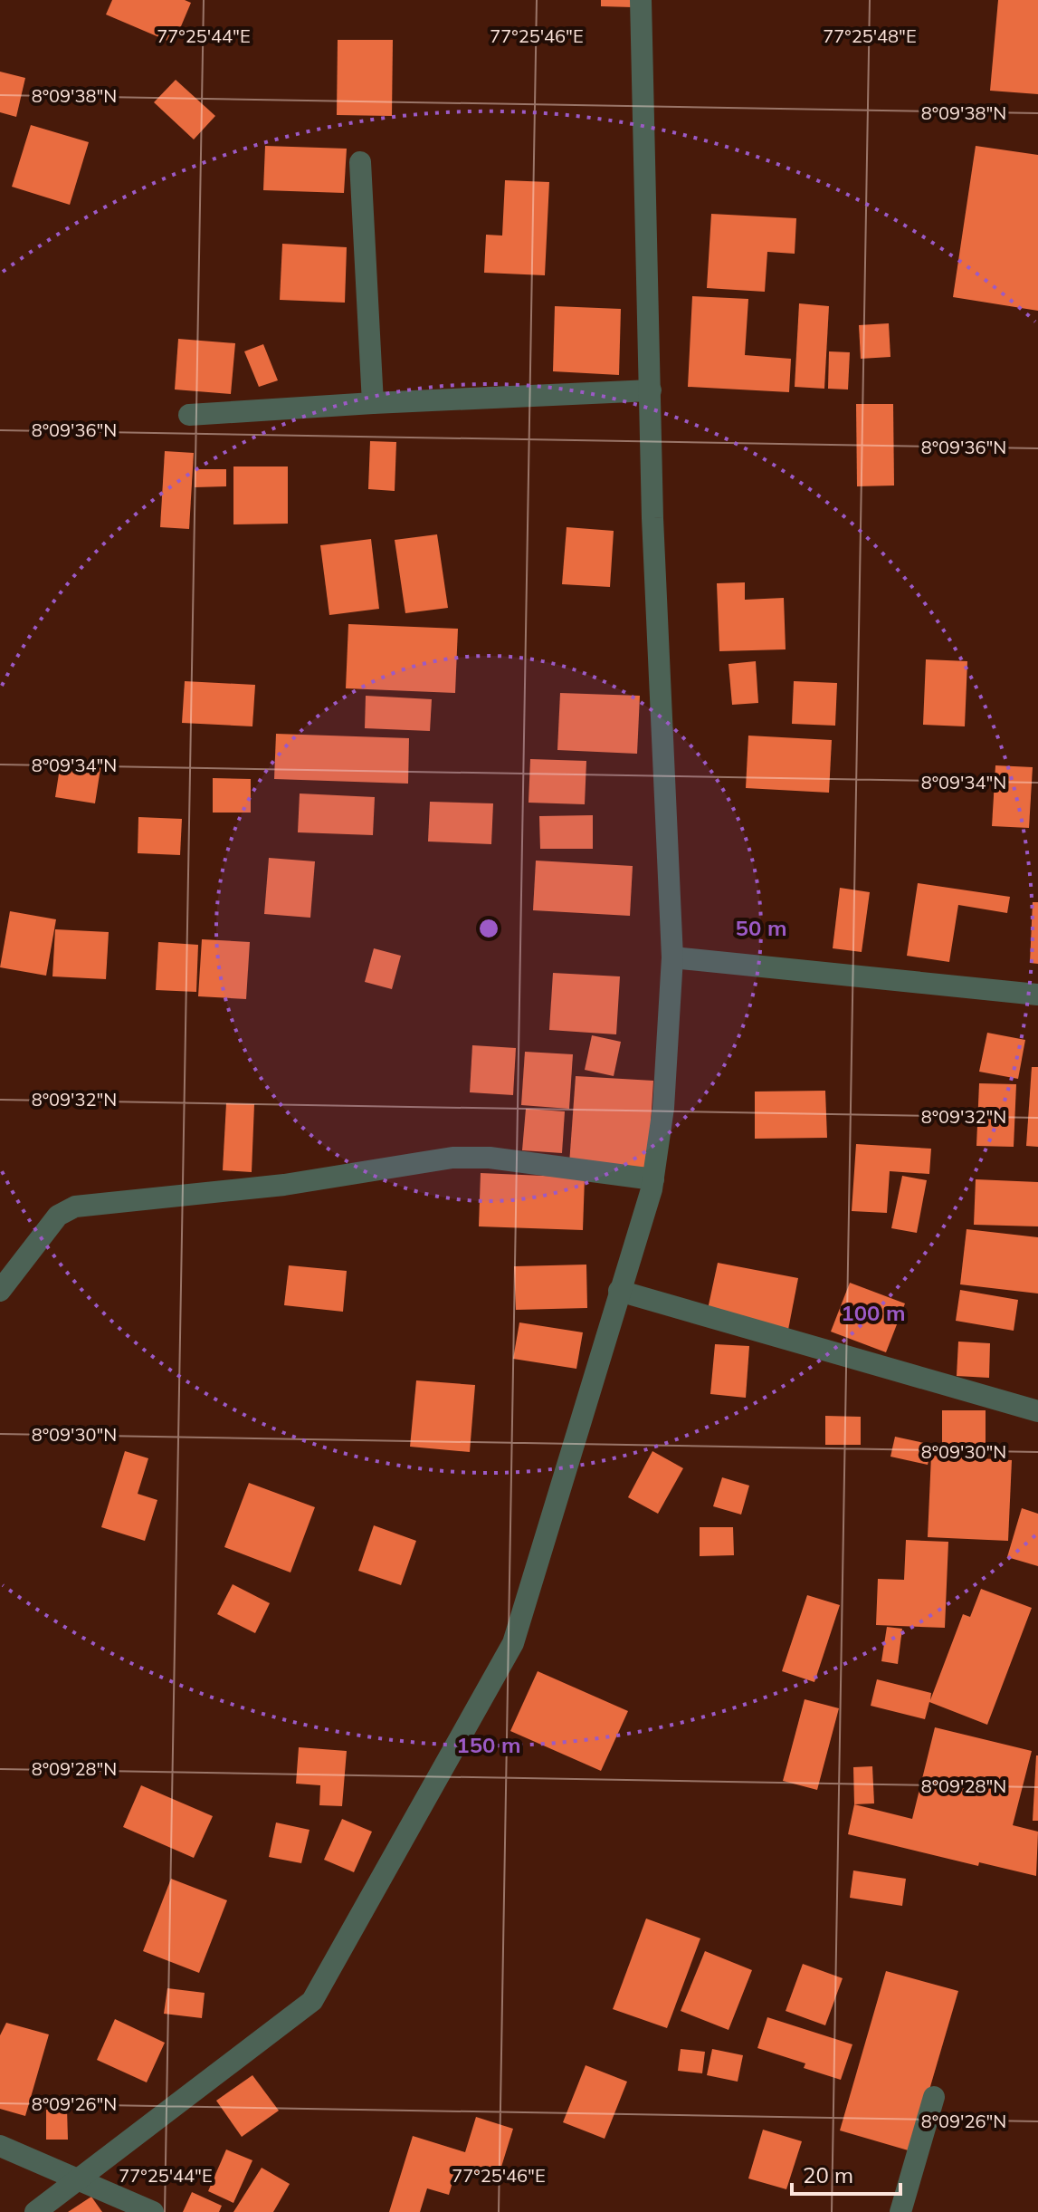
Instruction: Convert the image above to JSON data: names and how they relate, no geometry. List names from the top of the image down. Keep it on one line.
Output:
{"scale_bar":"20 m","coordinates":["77°25'44\"E","77°25'46\"E","77°25'48\"E","8°09'38\"N","8°09'36\"N","8°09'34\"N","8°09'32\"N","8°09'30\"N","8°09'28\"N","8°09'26\"N"],"rings":["50 m","100 m","150 m"]}
